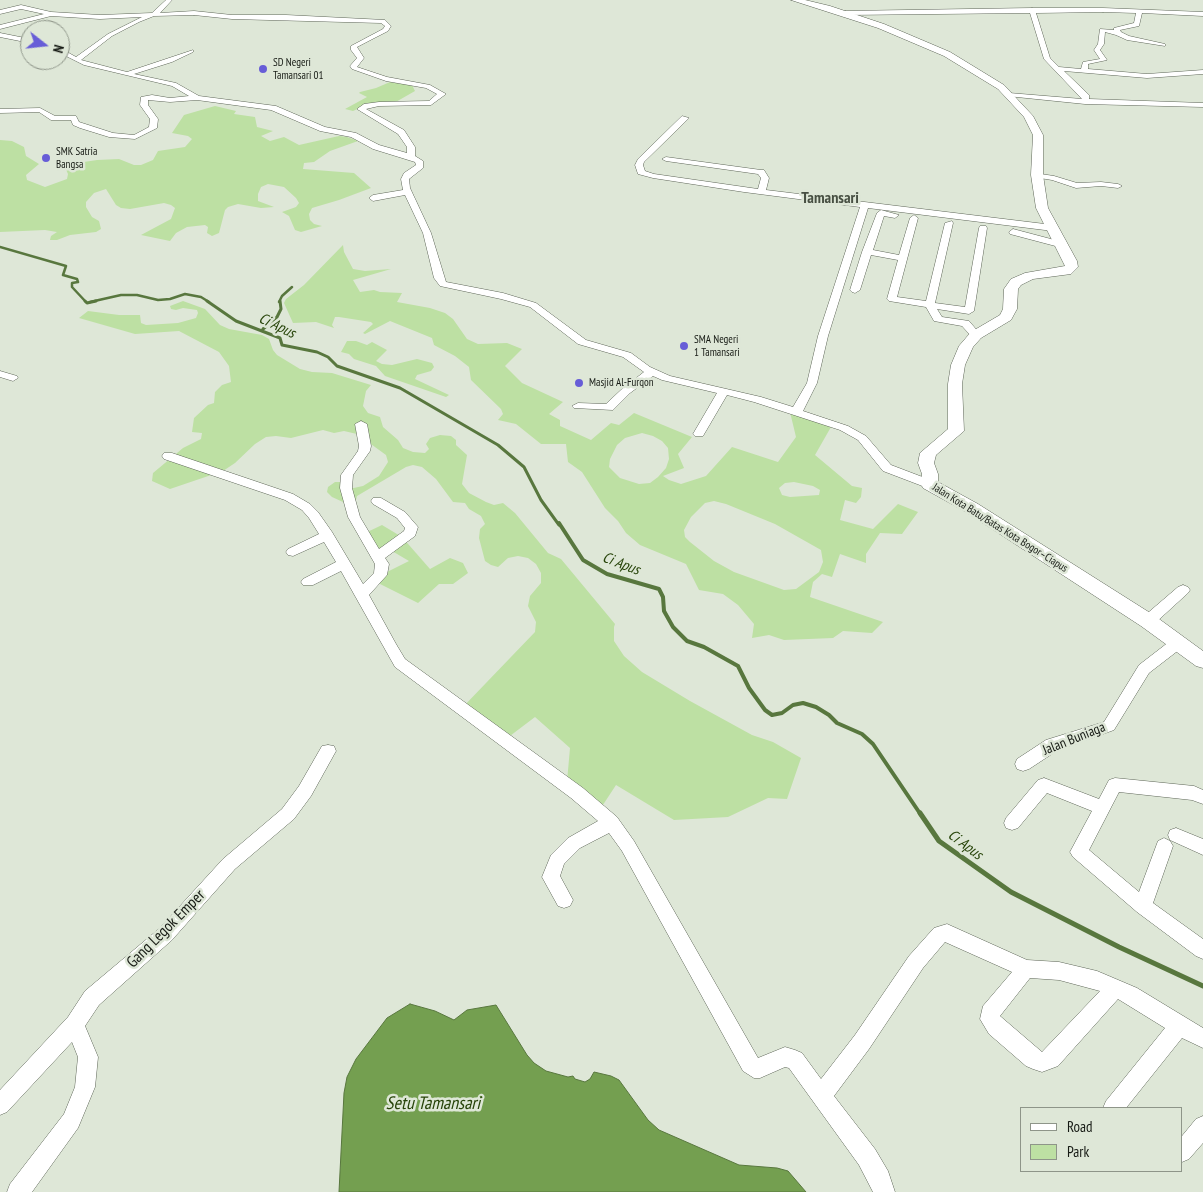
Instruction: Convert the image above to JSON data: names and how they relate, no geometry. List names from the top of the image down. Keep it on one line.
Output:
{"streets":{"main road":["Jalan Kota Batu/Batas Kota Bogor–Ciapus"],"street":["Jalan Buniaga","Gang Legok Emper"]},"crossings":[["Jalan Kota Batu/Batas Kota Bogor–Ciapus","Jalan Buniaga"]],"districts":["Tamansari"],"water":["Ci Apus","Setu Tamansari"],"places":["SD Negeri Tamansari 01","SMK Satria Bangsa","SMA Negeri 1 Tamansari","Masjid Al-Furqon"],"legend":["Road","Park"],"north":"right"}
